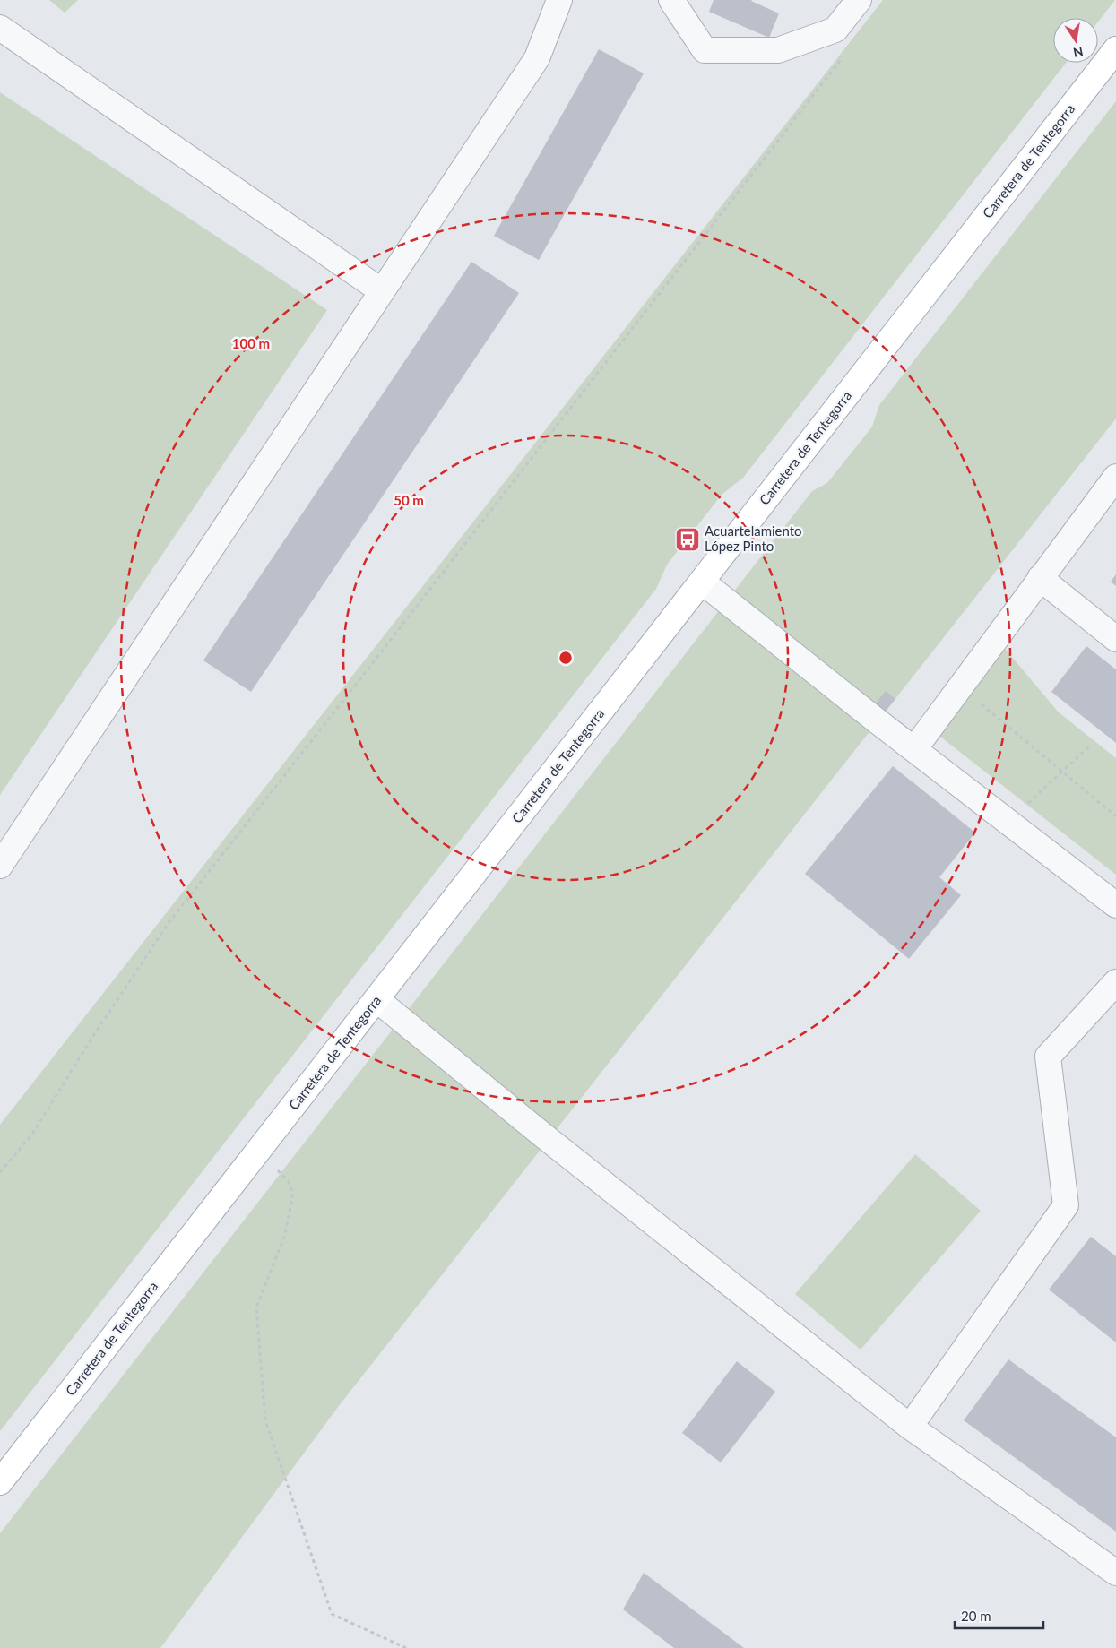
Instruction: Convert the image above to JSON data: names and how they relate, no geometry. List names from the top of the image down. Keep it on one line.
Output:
{"streets":{"main road":["Carretera de Tentegorra"]},"places":{"bus stop":["Acuartelamiento López Pinto"]},"scale_bar":"20 m","north":"bottom","rings":["100 m","50 m"]}
